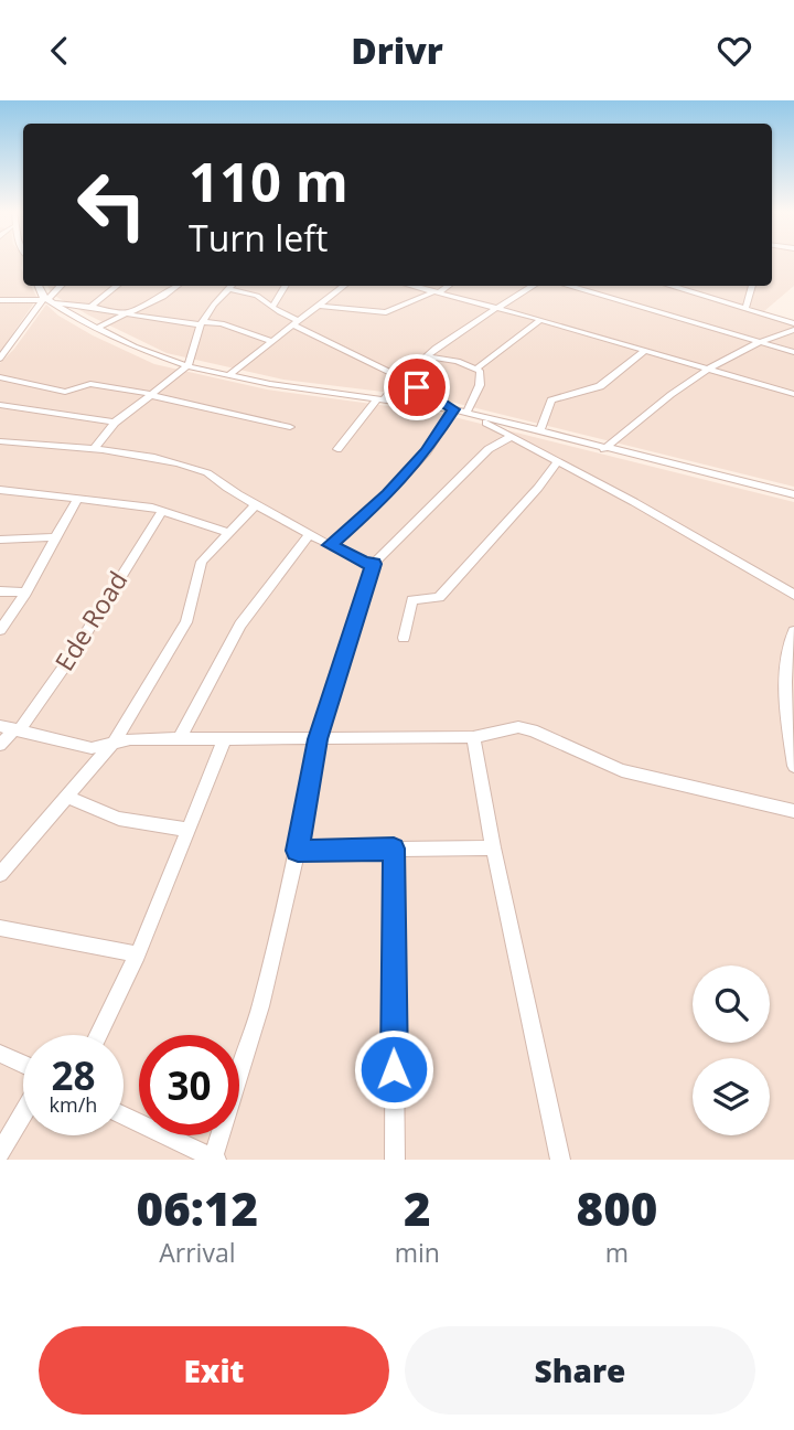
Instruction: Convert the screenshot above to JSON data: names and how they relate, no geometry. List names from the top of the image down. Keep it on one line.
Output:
{"streets":{"street":["Ede Road"]},"page":{"header":"Drivr","turn":["110 m","Turn left"],"speed":"28 km/h","limit":"30","eta":["06:12","Arrival","2","min","800","m"],"buttons":["Exit","Share"]}}
